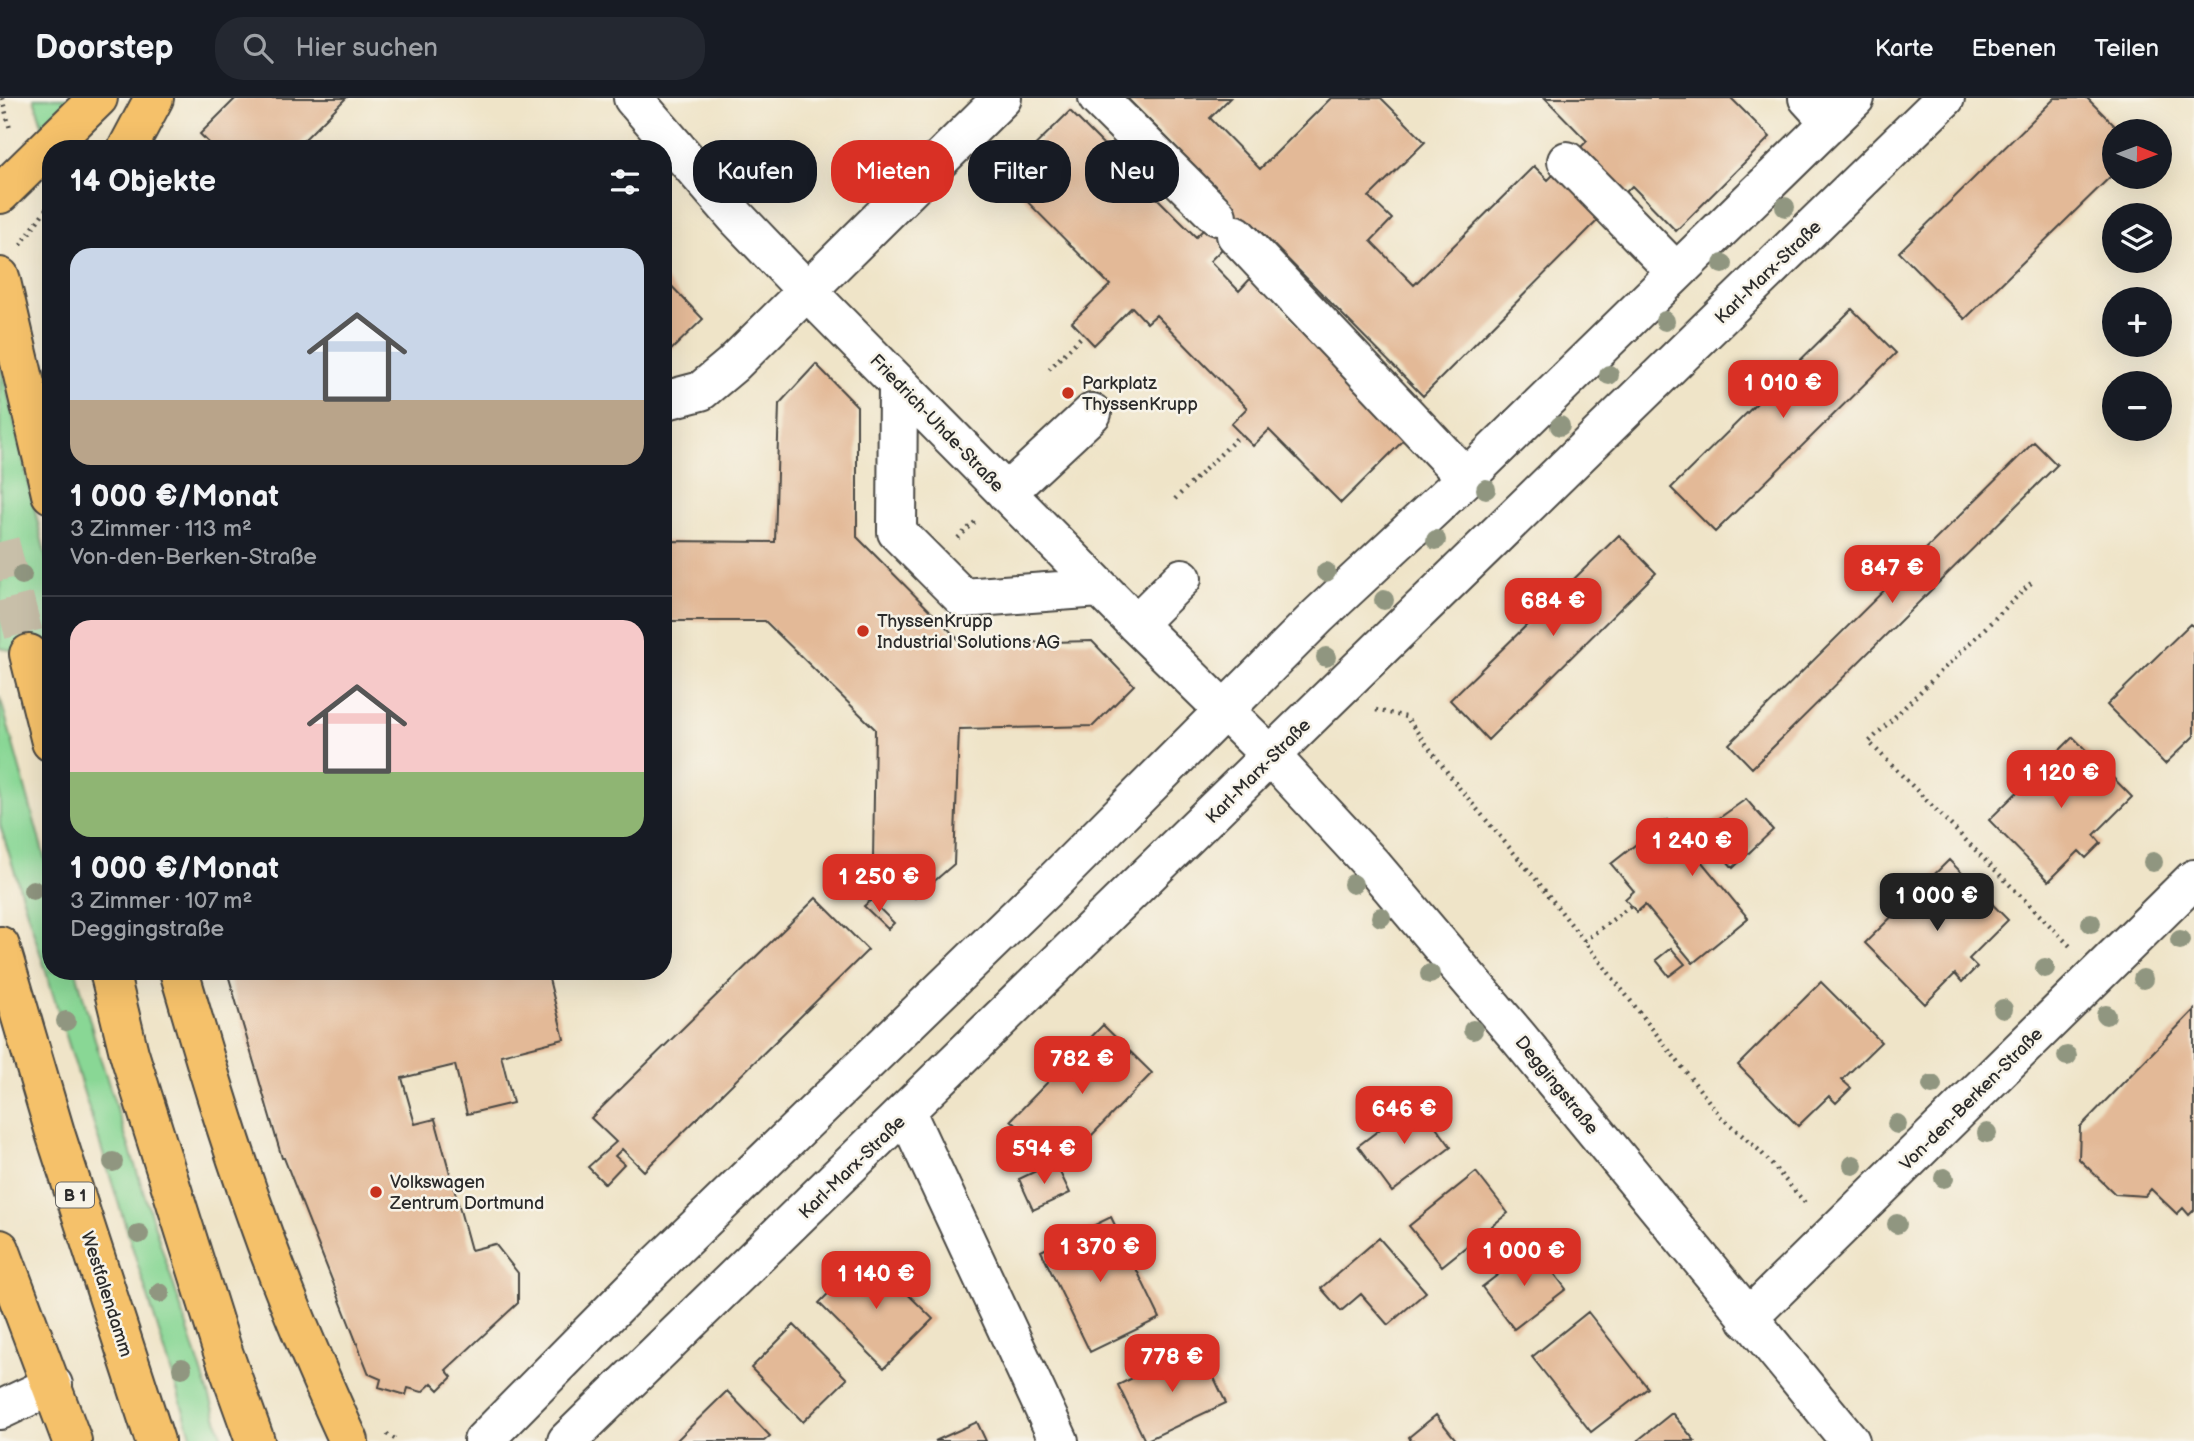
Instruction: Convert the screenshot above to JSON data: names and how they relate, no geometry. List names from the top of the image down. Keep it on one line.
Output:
{"streets":{"main road":["B 1","Westfalendamm"],"street":["Karl-Marx-Straße","Friedrich-Uhde-Straße","Deggingstraße","Von-den-Berken-Straße"]},"crossings":[["Karl-Marx-Straße","Friedrich-Uhde-Straße"],["Karl-Marx-Straße","Deggingstraße"],["Friedrich-Uhde-Straße","Deggingstraße"],["Deggingstraße","Von-den-Berken-Straße"]],"places":["Parkplatz ThyssenKrupp","ThyssenKrupp Industrial Solutions AG","Volkswagen Zentrum Dortmund"],"north":"right","page":{"header":"Doorstep","search":"Hier suchen","nav":["Karte","Ebenen","Teilen"],"map_buttons":["+","−"],"chip":["Kaufen","Mieten","Filter","Neu"],"heading":"14 Objekte","list":[{"name":"1 000 €/Monat","note":"3 Zimmer · 113 m² · Von-den-Berken-Straße"},{"name":"1 000 €/Monat","note":"3 Zimmer · 107 m² · Deggingstraße"}],"price":["1 010 €","847 €","684 €","1 120 €","1 240 €","1 250 €","1 000 €","782 €","646 €","594 €","1 370 €","1 000 €","1 140 €","778 €"]}}
